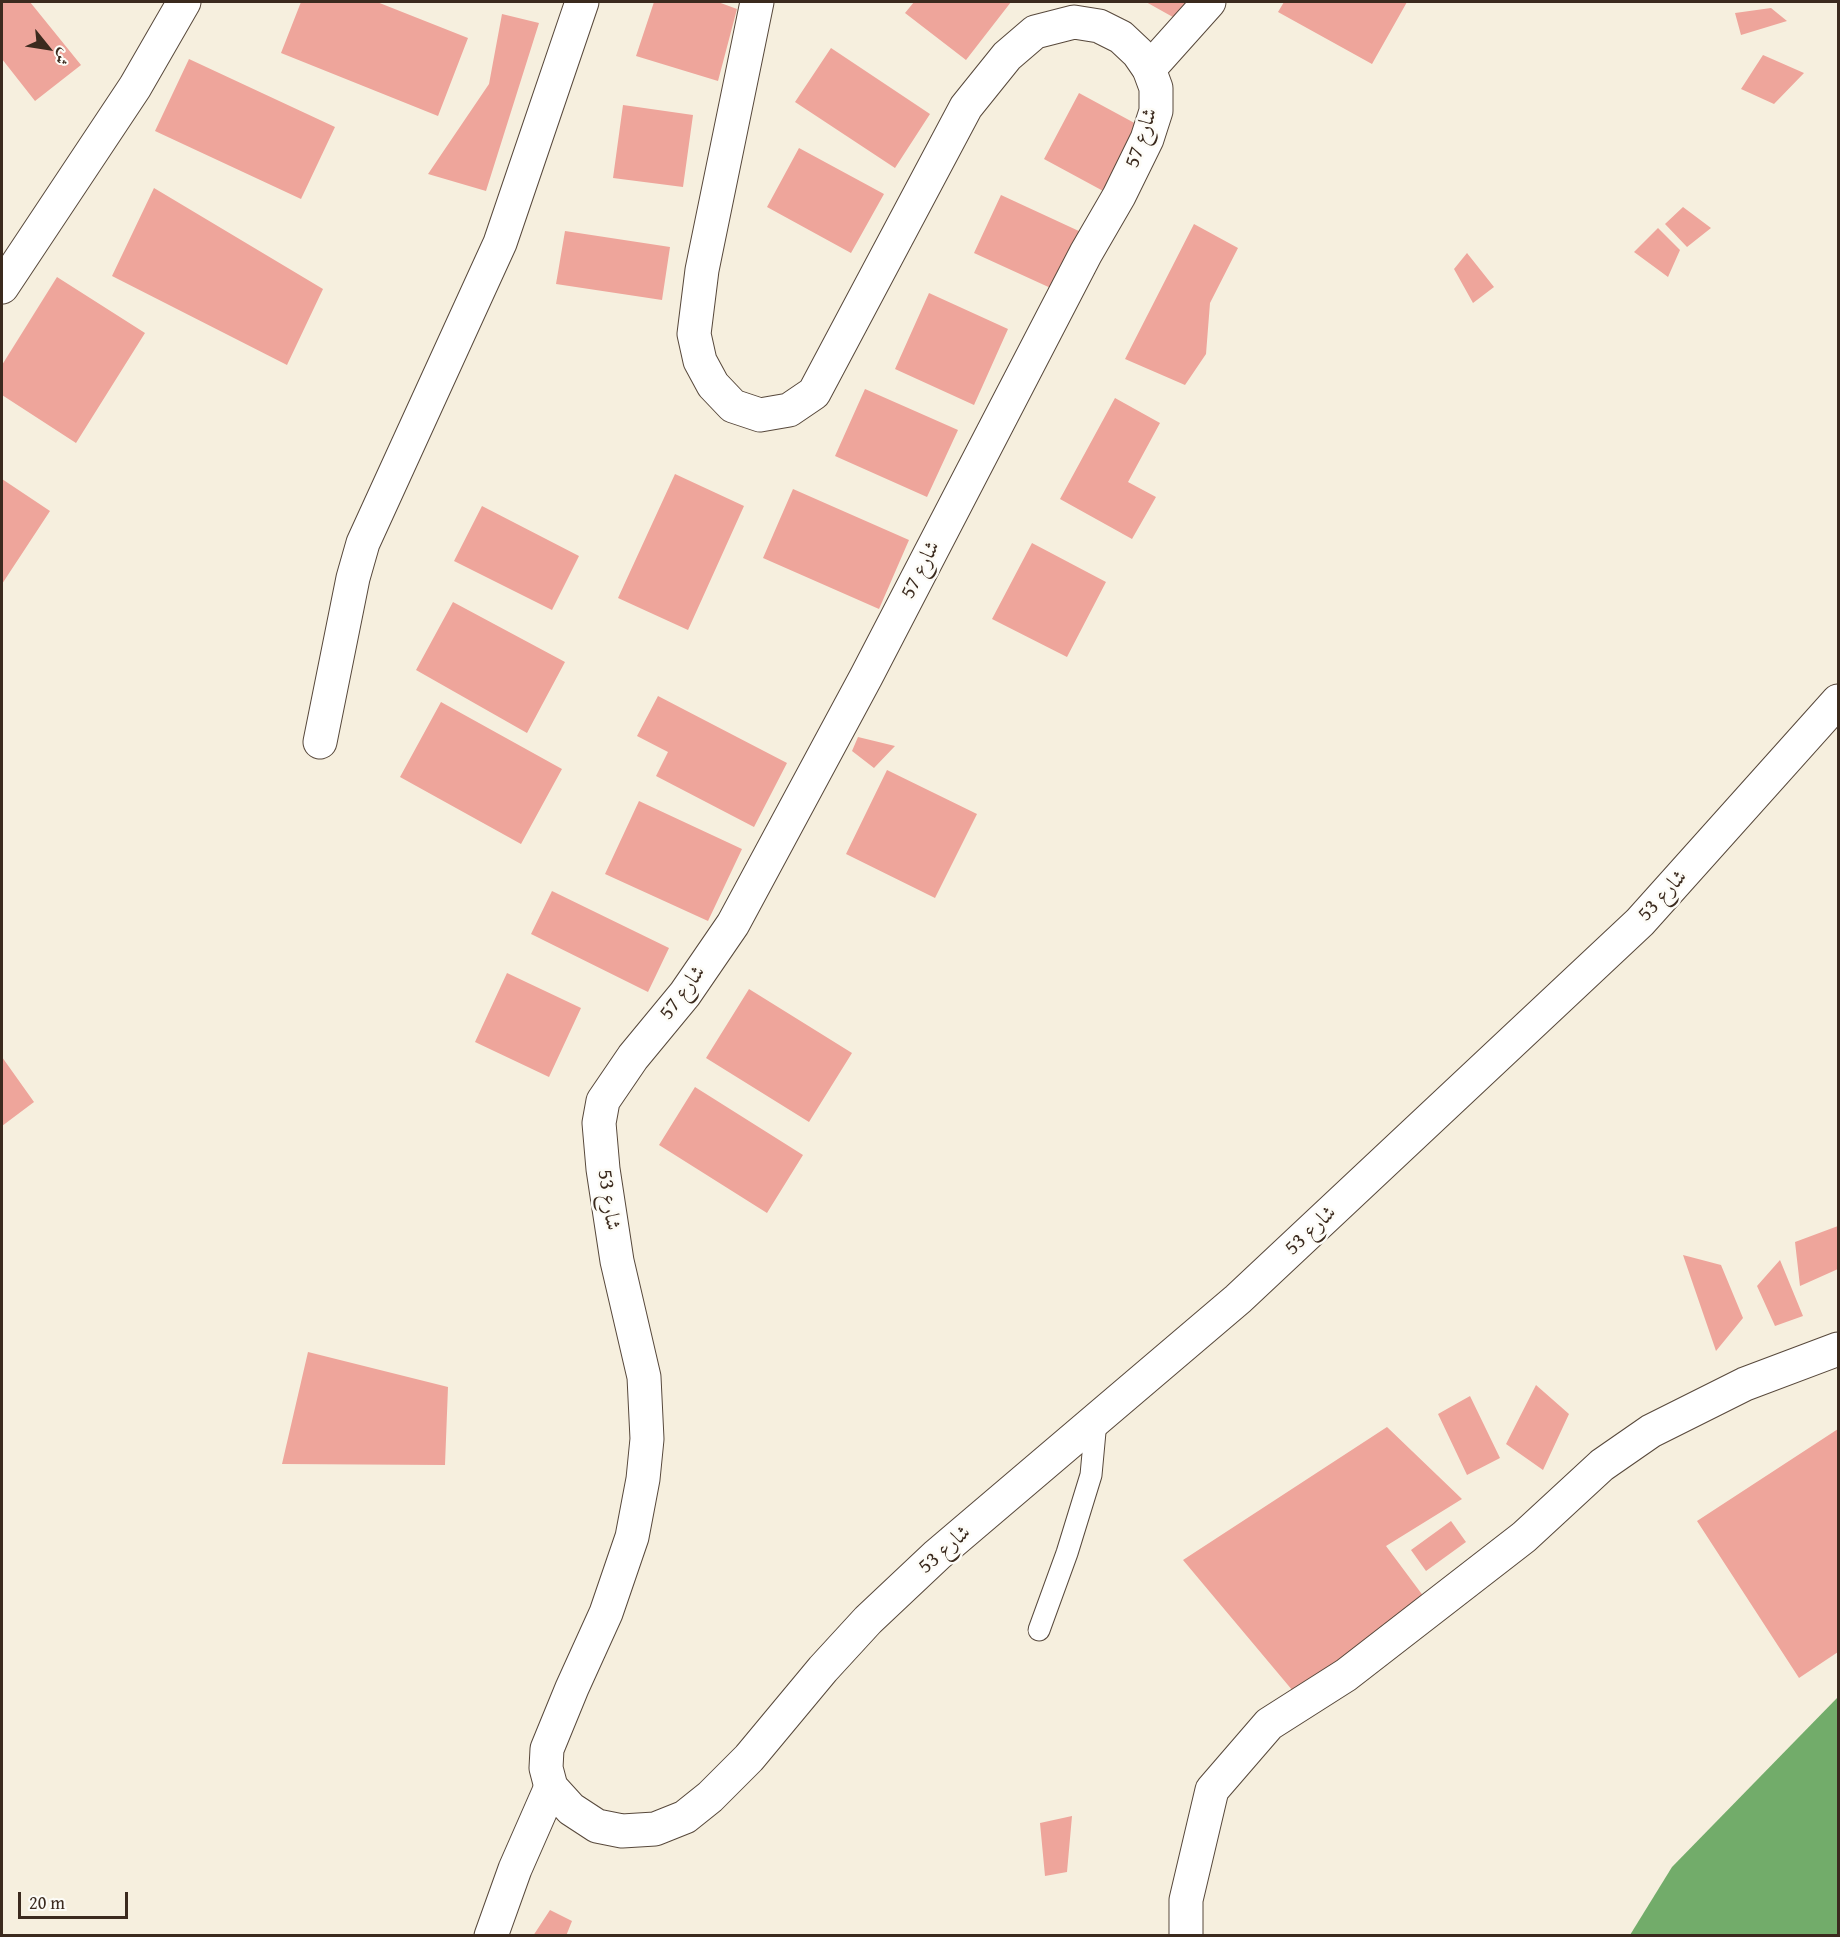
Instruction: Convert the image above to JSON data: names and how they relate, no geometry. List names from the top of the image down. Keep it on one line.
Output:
{"streets":{"street":["شارع 57","شارع 53"]},"crossings":[["شارع 57","شارع 53"]],"scale_bar":"20 m","north":"bottom right"}
